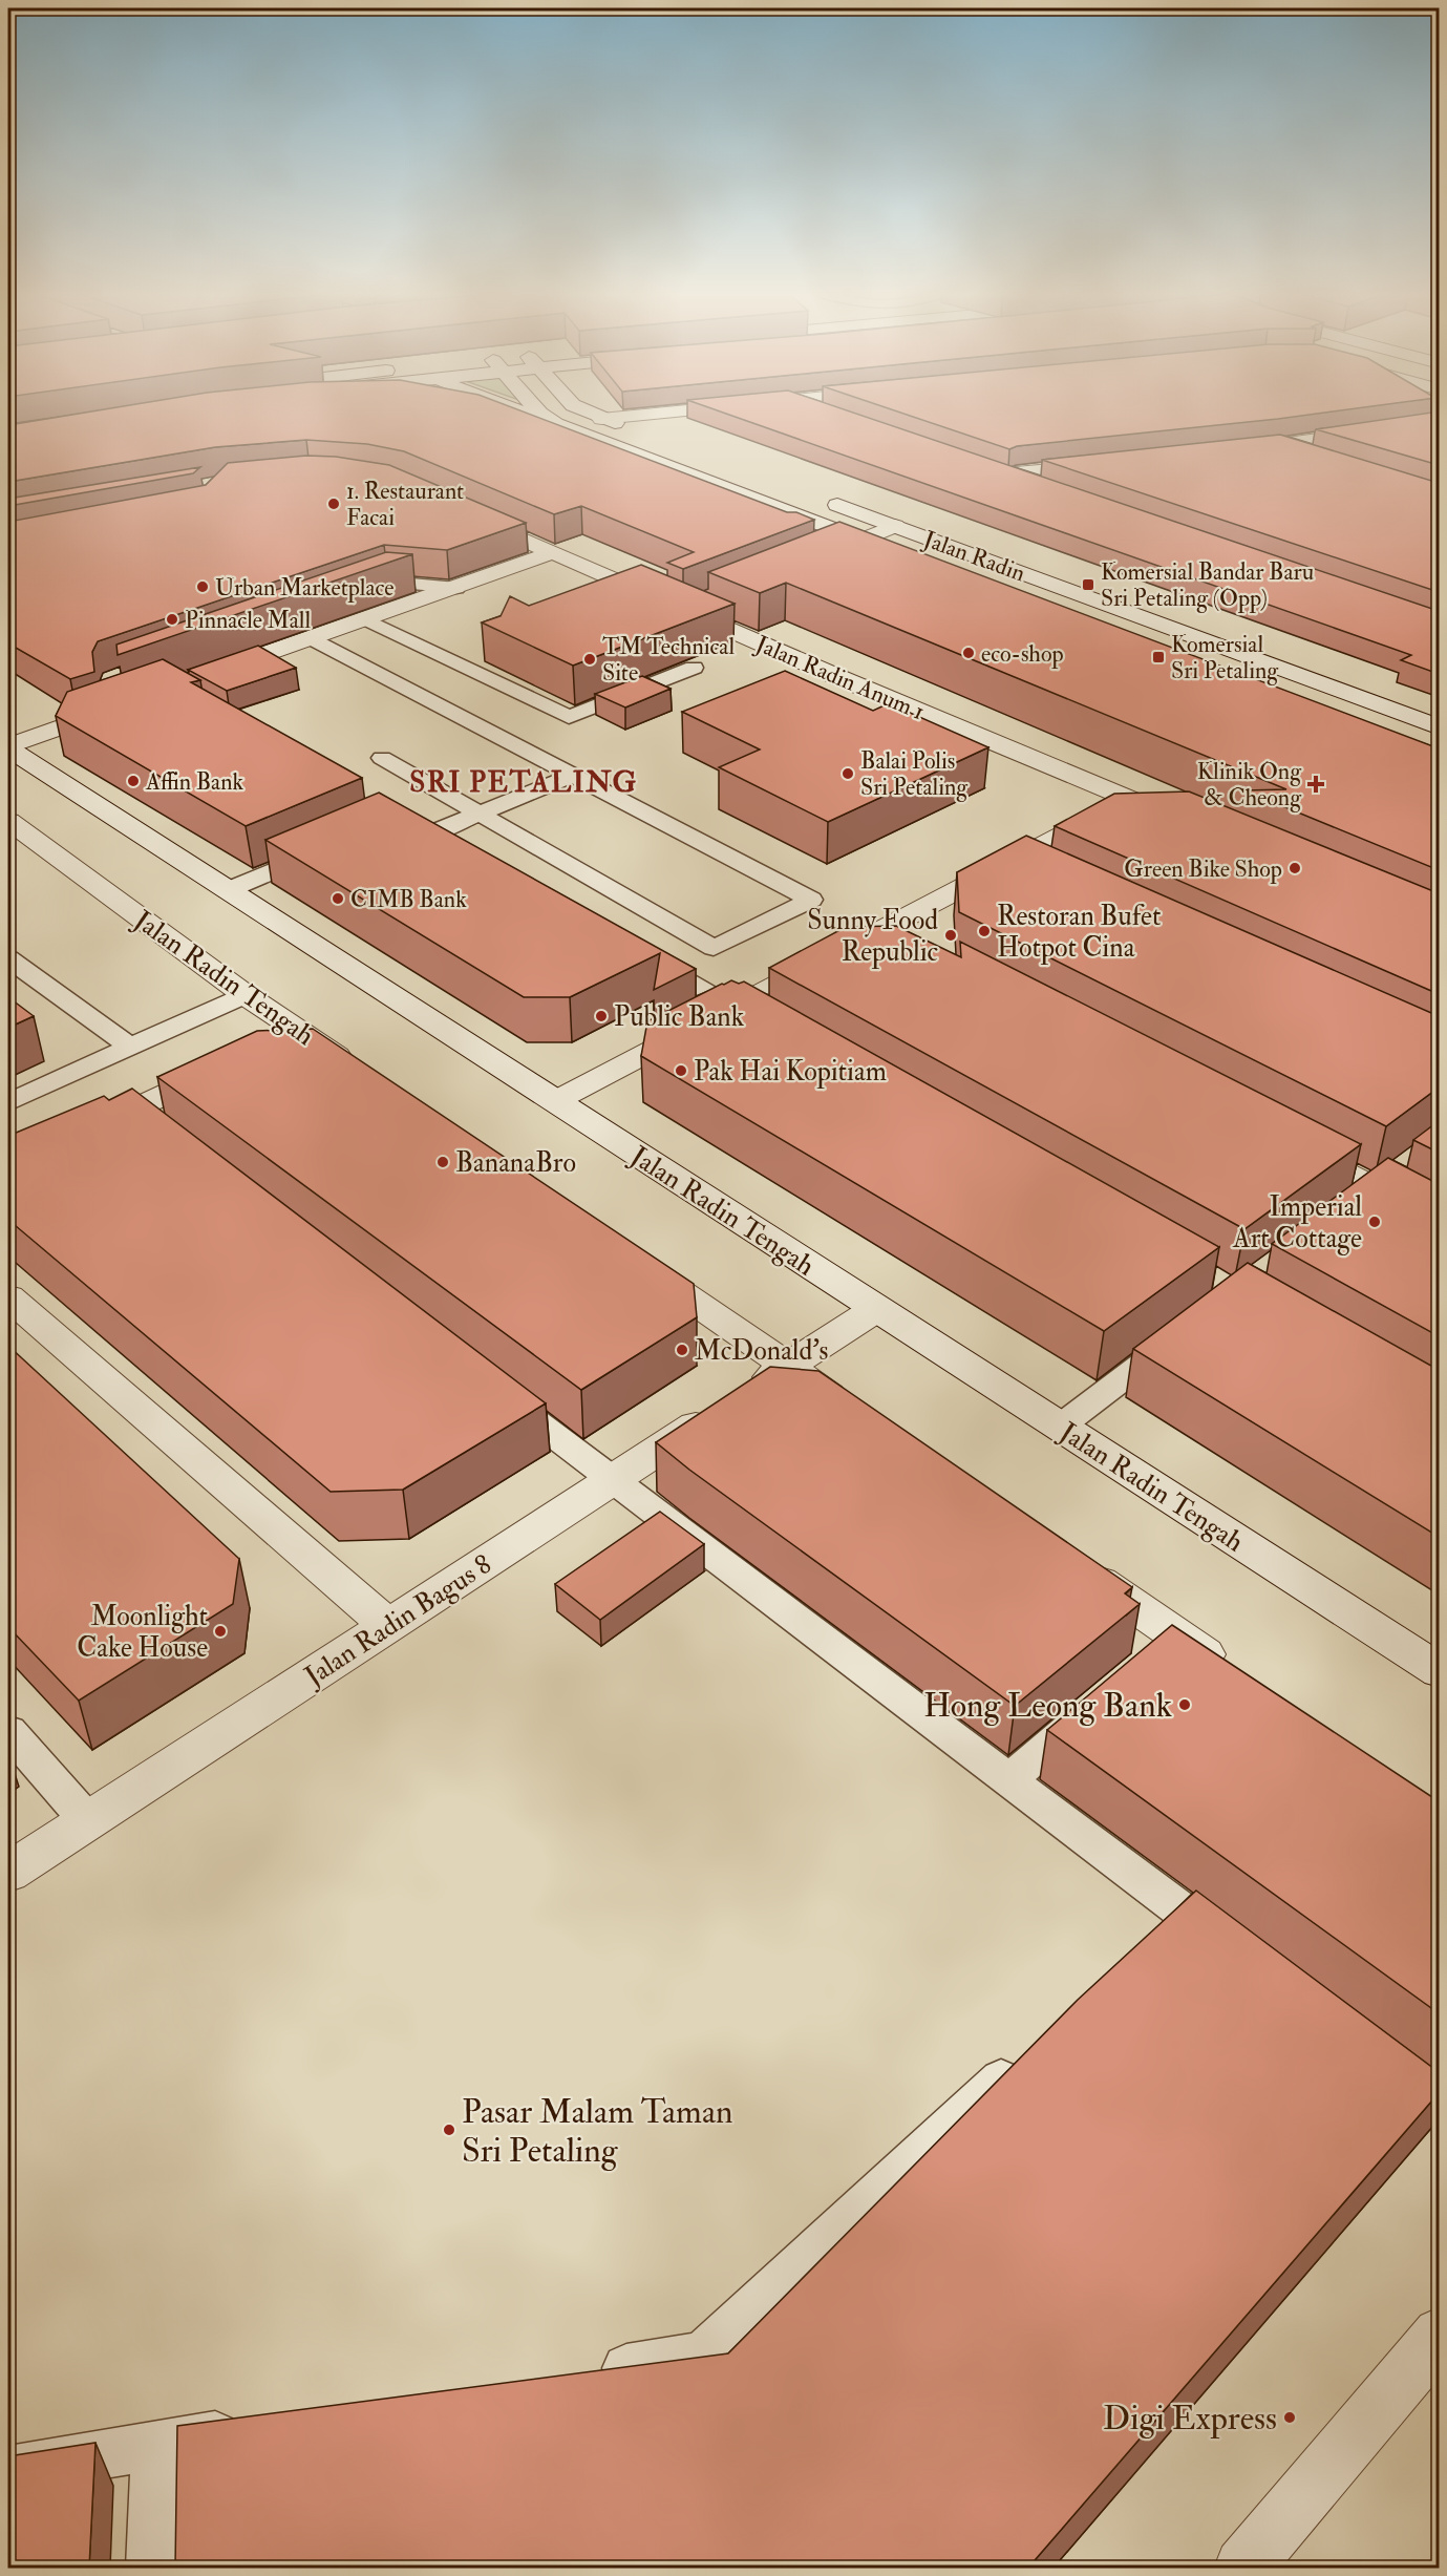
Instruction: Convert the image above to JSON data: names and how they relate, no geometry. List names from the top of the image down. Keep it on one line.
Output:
{"streets":{"street":["Jalan Radin","Jalan Radin Anum 1","Jalan Radin Tengah","Jalan Radin Bagus 8"]},"crossings":[["Jalan Radin Tengah","Jalan Radin Bagus 8"]],"districts":["SRI PETALING"],"places":{"other":["1. Restaurant Facai","Urban Marketplace","Pinnacle Mall","eco-shop","TM Technical Site","Balai Polis Sri Petaling","Affin Bank","Green Bike Shop","CIMB Bank","Restoran Bufet Hotpot Cina","Sunny Food Republic","Public Bank","Pak Hai Kopitiam","BananaBro","Imperial Art Cottage","McDonald's","Moonlight Cake House","Hong Leong Bank","Pasar Malam Taman Sri Petaling","Digi Express"],"transit":["Komersial Bandar Baru Sri Petaling (Opp)","Komersial Sri Petaling"],"health":["Klinik Ong & Cheong"]}}
